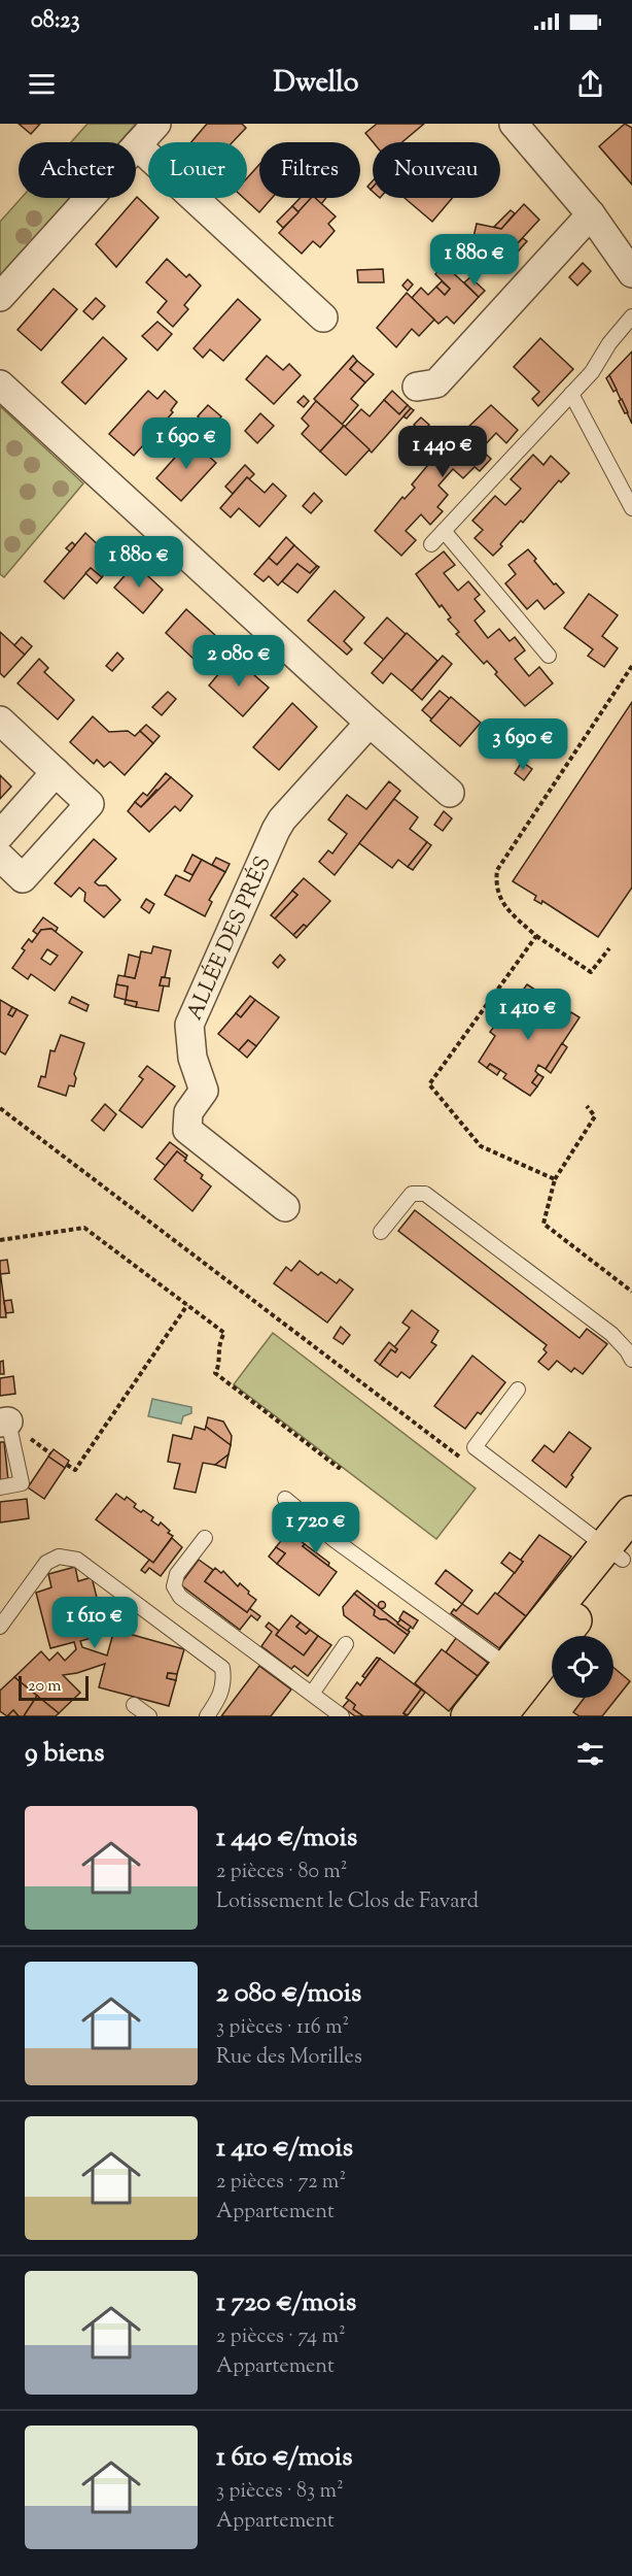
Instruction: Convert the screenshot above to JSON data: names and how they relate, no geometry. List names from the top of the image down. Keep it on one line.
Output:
{"streets":{"street":["ALLÉE DES PRÉS"]},"scale_bar":"20 m","page":{"status":"08:23","header":"Dwello","chip":["Acheter","Louer","Filtres","Nouveau"],"price":["1 880 €","1 690 €","1 440 €","1 880 €","2 080 €","3 690 €","1 410 €","1 720 €","1 610 €"],"scale":"20 m","heading":"9 biens","list":[{"name":"1 440 €/mois","note":"2 pièces · 80 m² · Lotissement le Clos de Favard"},{"name":"2 080 €/mois","note":"3 pièces · 116 m² · Rue des Morilles"},{"name":"1 410 €/mois","note":"2 pièces · 72 m² · Appartement"},{"name":"1 720 €/mois","note":"2 pièces · 74 m² · Appartement"},{"name":"1 610 €/mois","note":"3 pièces · 83 m² · Appartement"}]}}
